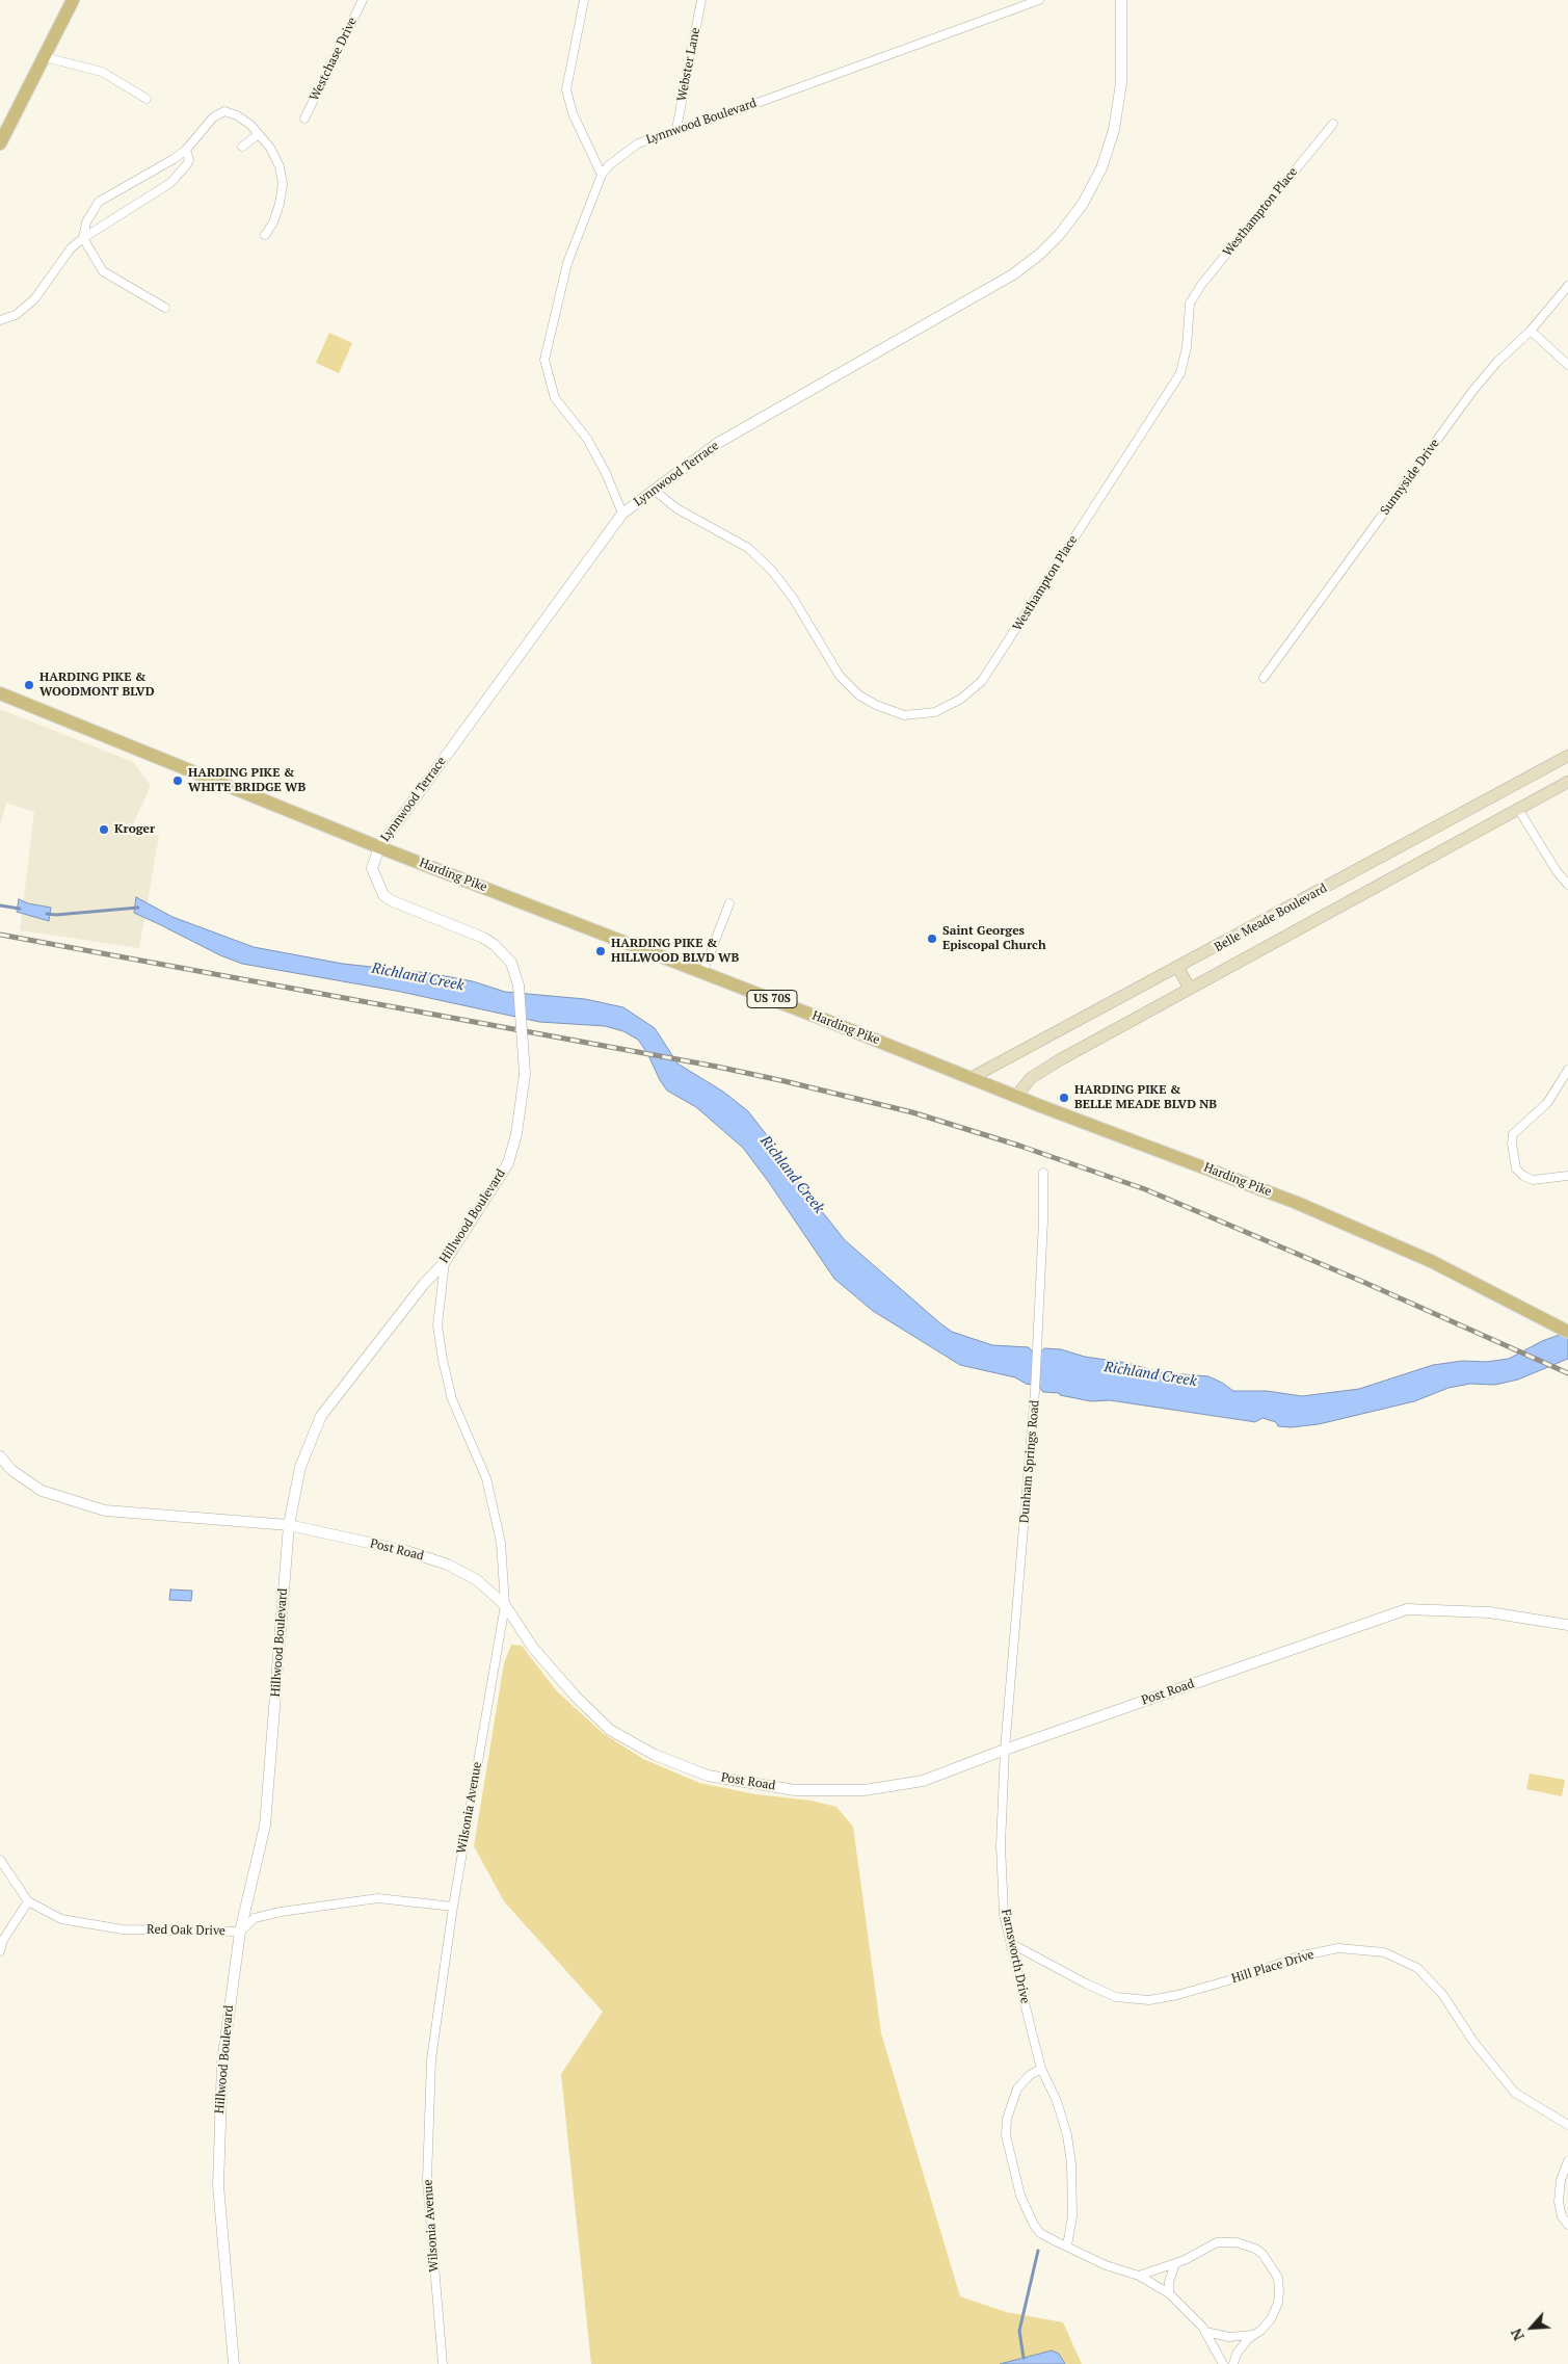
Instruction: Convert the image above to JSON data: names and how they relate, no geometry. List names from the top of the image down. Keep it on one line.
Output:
{"streets":{"main road":["Harding Pike","Belle Meade Boulevard","US 70S"],"street":["Westchase Drive","Webster Lane","Lynnwood Boulevard","Westhampton Place","Lynnwood Terrace","Sunnyside Drive","Hillwood Boulevard","Dunham Springs Road","Post Road","Wilsonia Avenue","Red Oak Drive","Farnsworth Drive","Hill Place Drive"]},"crossings":[["Webster Lane","Lynnwood Boulevard"],["Lynnwood Boulevard","Lynnwood Terrace"],["Westhampton Place","Lynnwood Terrace"],["Lynnwood Terrace","Harding Pike"],["Lynnwood Terrace","Hillwood Boulevard"],["Harding Pike","Belle Meade Boulevard"],["Hillwood Boulevard","Post Road"],["Hillwood Boulevard","Wilsonia Avenue"],["Hillwood Boulevard","Red Oak Drive"],["Dunham Springs Road","Post Road"],["Dunham Springs Road","Farnsworth Drive"],["Post Road","Wilsonia Avenue"],["Post Road","Farnsworth Drive"],["Wilsonia Avenue","Red Oak Drive"],["Farnsworth Drive","Hill Place Drive"]],"water":["Richland Creek"],"places":["HARDING PIKE & WOODMONT BLVD","HARDING PIKE & WHITE BRIDGE WB","Kroger","Saint Georges Episcopal Church","HARDING PIKE & HILLWOOD BLVD WB","HARDING PIKE & BELLE MEADE BLVD NB"],"north":"bottom left"}
